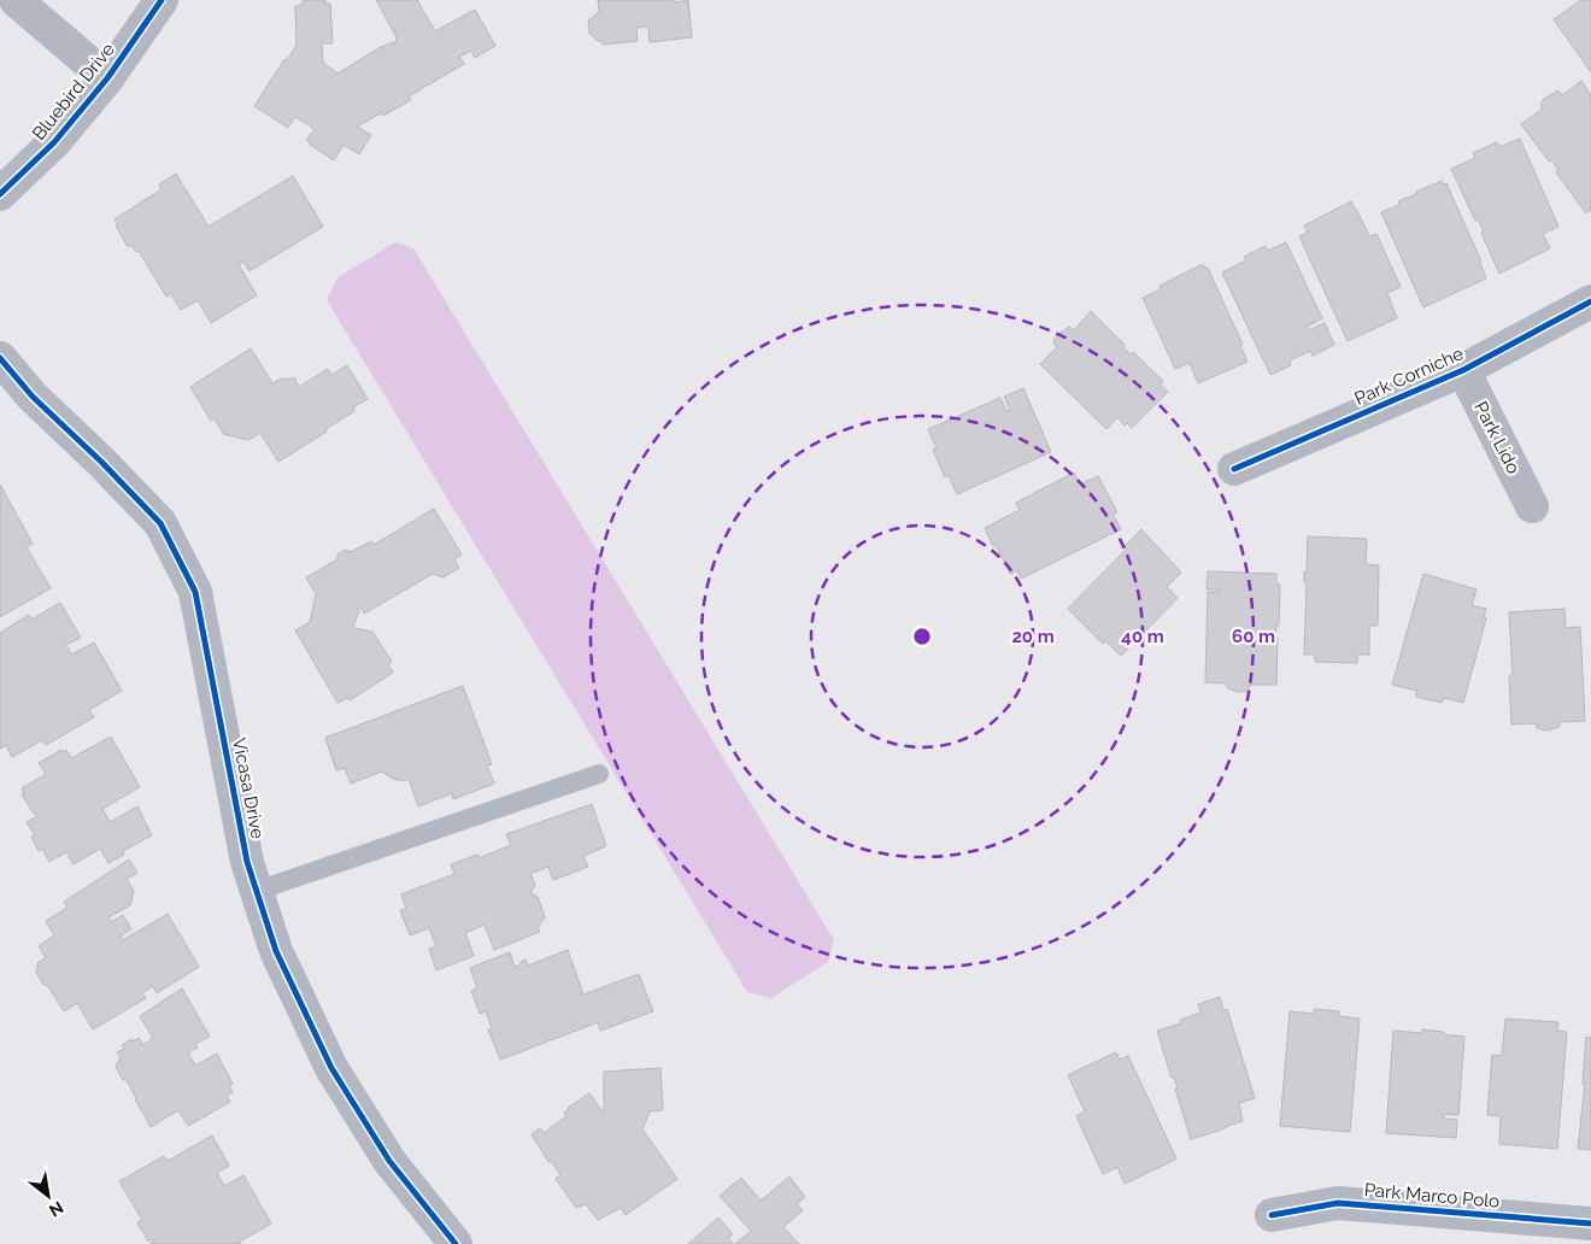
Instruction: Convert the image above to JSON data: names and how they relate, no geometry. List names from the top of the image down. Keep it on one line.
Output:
{"streets":{"street":["Bluebird Drive","Park Corniche","Park Lido","Vicasa Drive","Park Marco Polo"]},"crossings":[["Park Corniche","Park Lido"]],"north":"bottom right","rings":["20 m","40 m","60 m"]}
